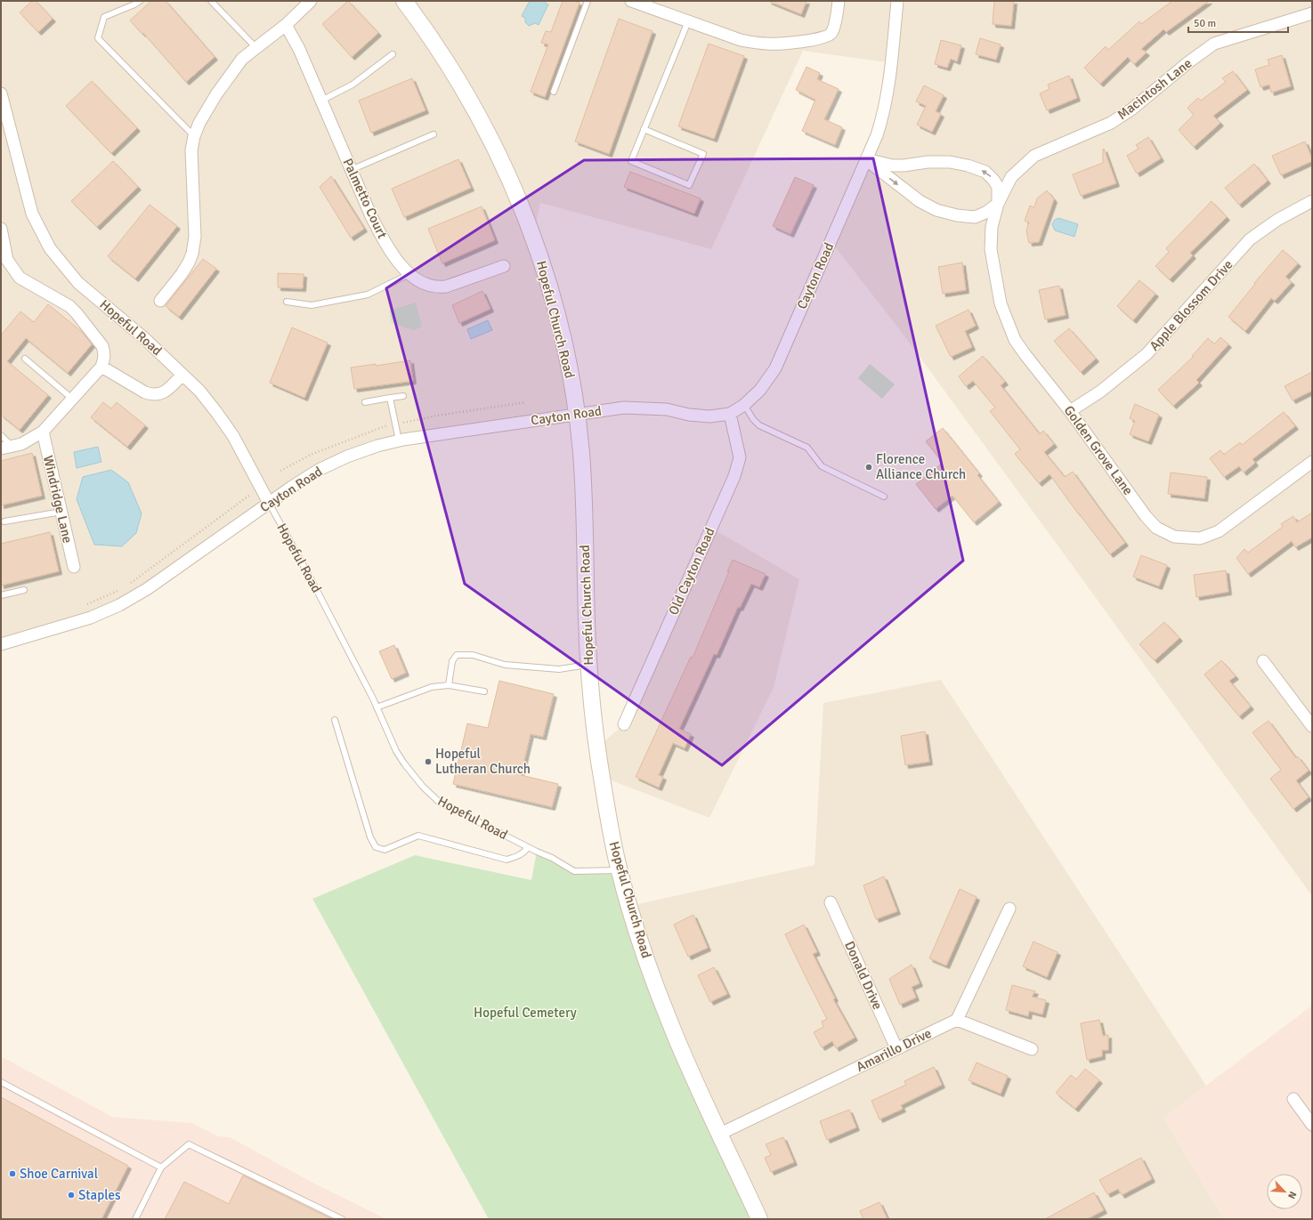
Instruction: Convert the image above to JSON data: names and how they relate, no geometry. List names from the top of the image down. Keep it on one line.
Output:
{"streets":{"main road":["Hopeful Church Road"],"street":["Macintosh Lane","Palmetto Court","Cayton Road","Apple Blossom Drive","Hopeful Road","Golden Grove Lane","Windridge Lane","Old Cayton Road","Donald Drive","Amarillo Drive"]},"crossings":[["Macintosh Lane","Cayton Road"],["Macintosh Lane","Golden Grove Lane"],["Cayton Road","Hopeful Church Road"],["Cayton Road","Hopeful Road"],["Cayton Road","Old Cayton Road"],["Apple Blossom Drive","Golden Grove Lane"],["Hopeful Church Road","Hopeful Road"],["Hopeful Church Road","Amarillo Drive"],["Donald Drive","Amarillo Drive"]],"parks":["Hopeful Cemetery"],"places":["Florence Alliance Church","Hopeful Lutheran Church","Shoe Carnival","Staples"],"scale_bar":"50 m","north":"bottom right"}
